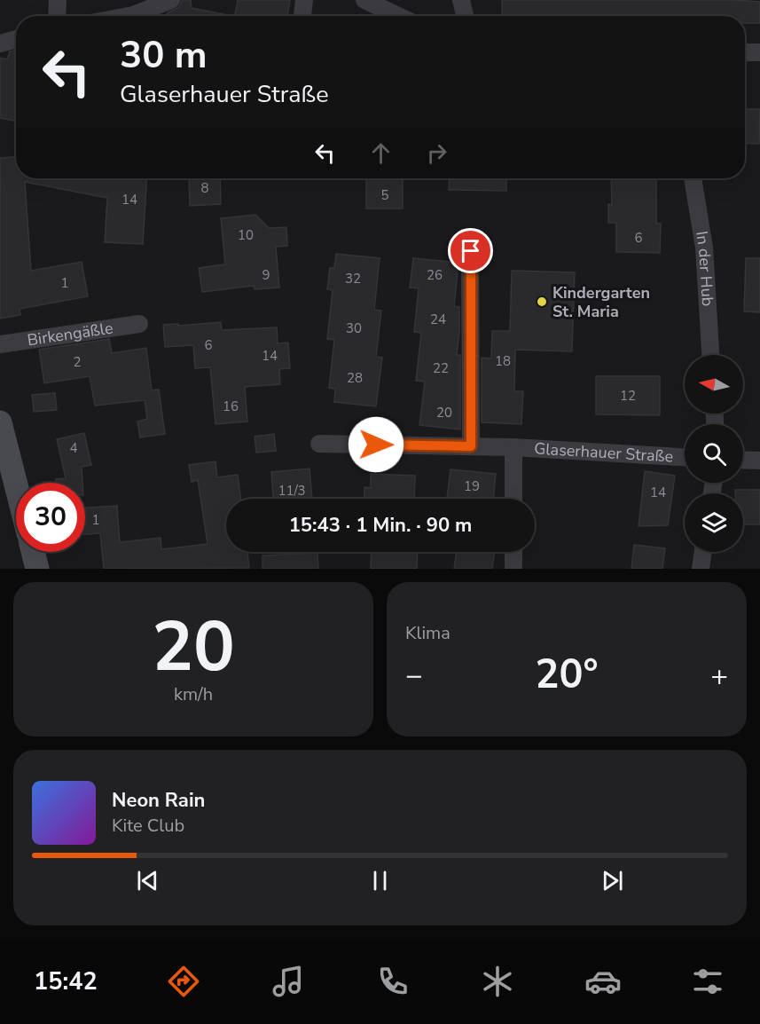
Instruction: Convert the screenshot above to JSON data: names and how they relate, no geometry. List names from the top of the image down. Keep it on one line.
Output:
{"streets":{"street":["In der Hub","Birkengäßle","Glaserhauer Straße"]},"places":["Kindergarten St. Maria"],"house_numbers":["8","5","14","10","6","9","26","32","1","24","30","6","14","18","2","22","28","12","16","20","4","19","11/3","14","1"],"north":"left","page":{"turn":["30 m","Glaserhauer Straße"],"limit":"30","trip":"15:43 · 1 Min. · 90 m","tile":[["20","km/h"],"Klima"],"heat":["−","20°","+"],"song":["Neon Rain","Kite Club"],"tabs":"15:42"}}
